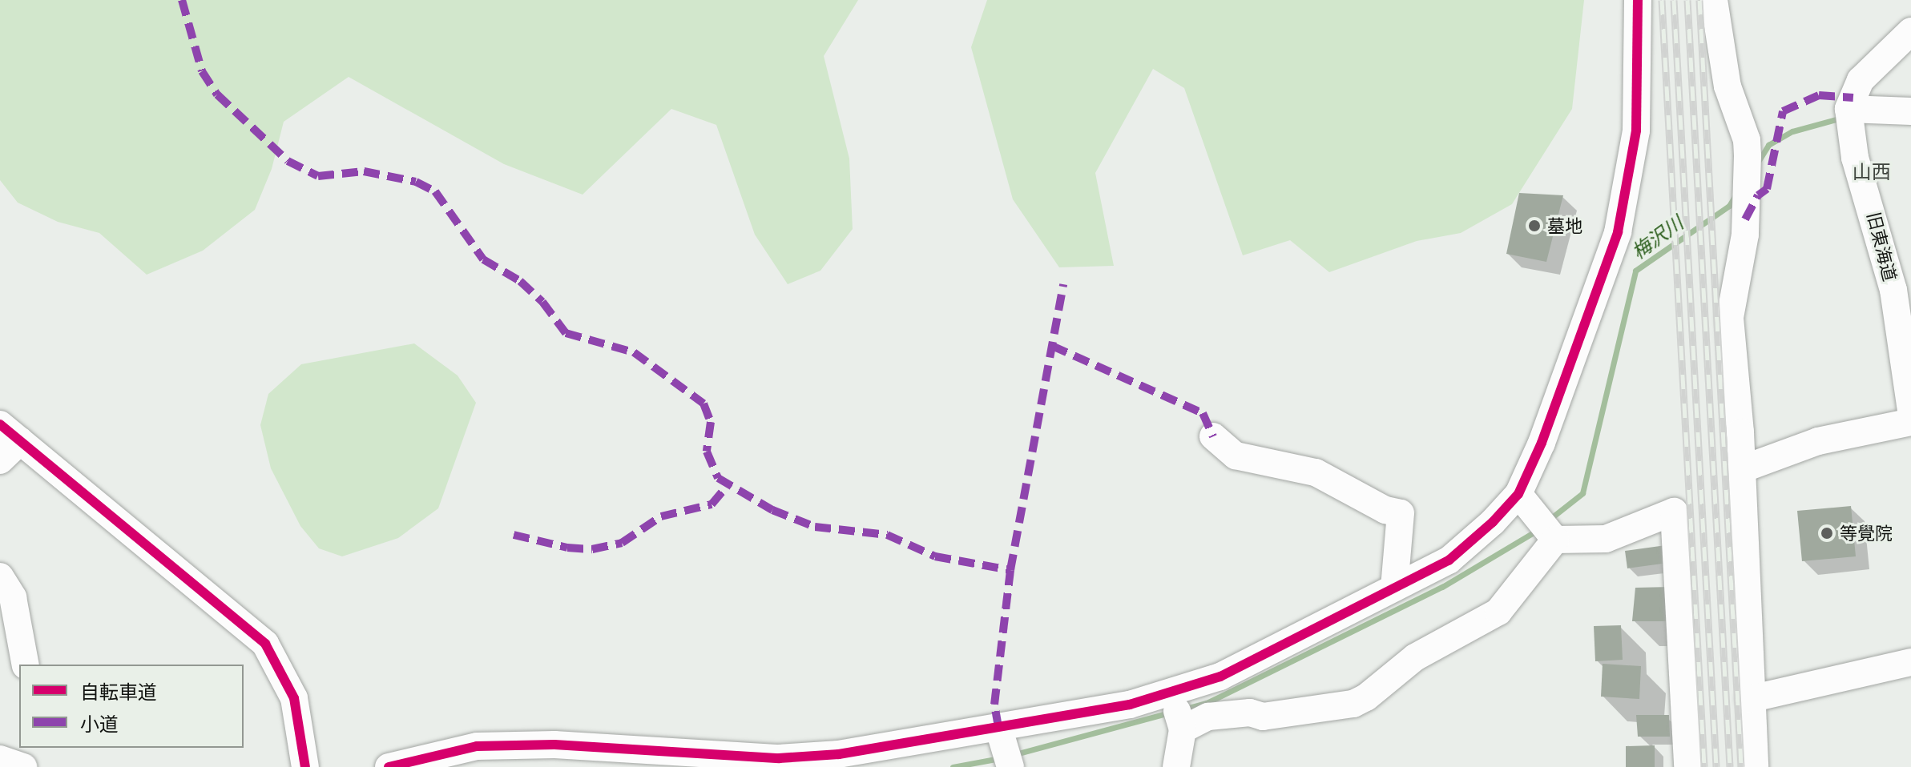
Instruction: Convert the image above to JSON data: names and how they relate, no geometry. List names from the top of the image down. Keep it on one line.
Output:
{"streets":{"street":["旧東海道"]},"districts":["山西"],"water":["梅沢川"],"places":["墓地","等覺院"],"legend":["自転車道","小道"]}
